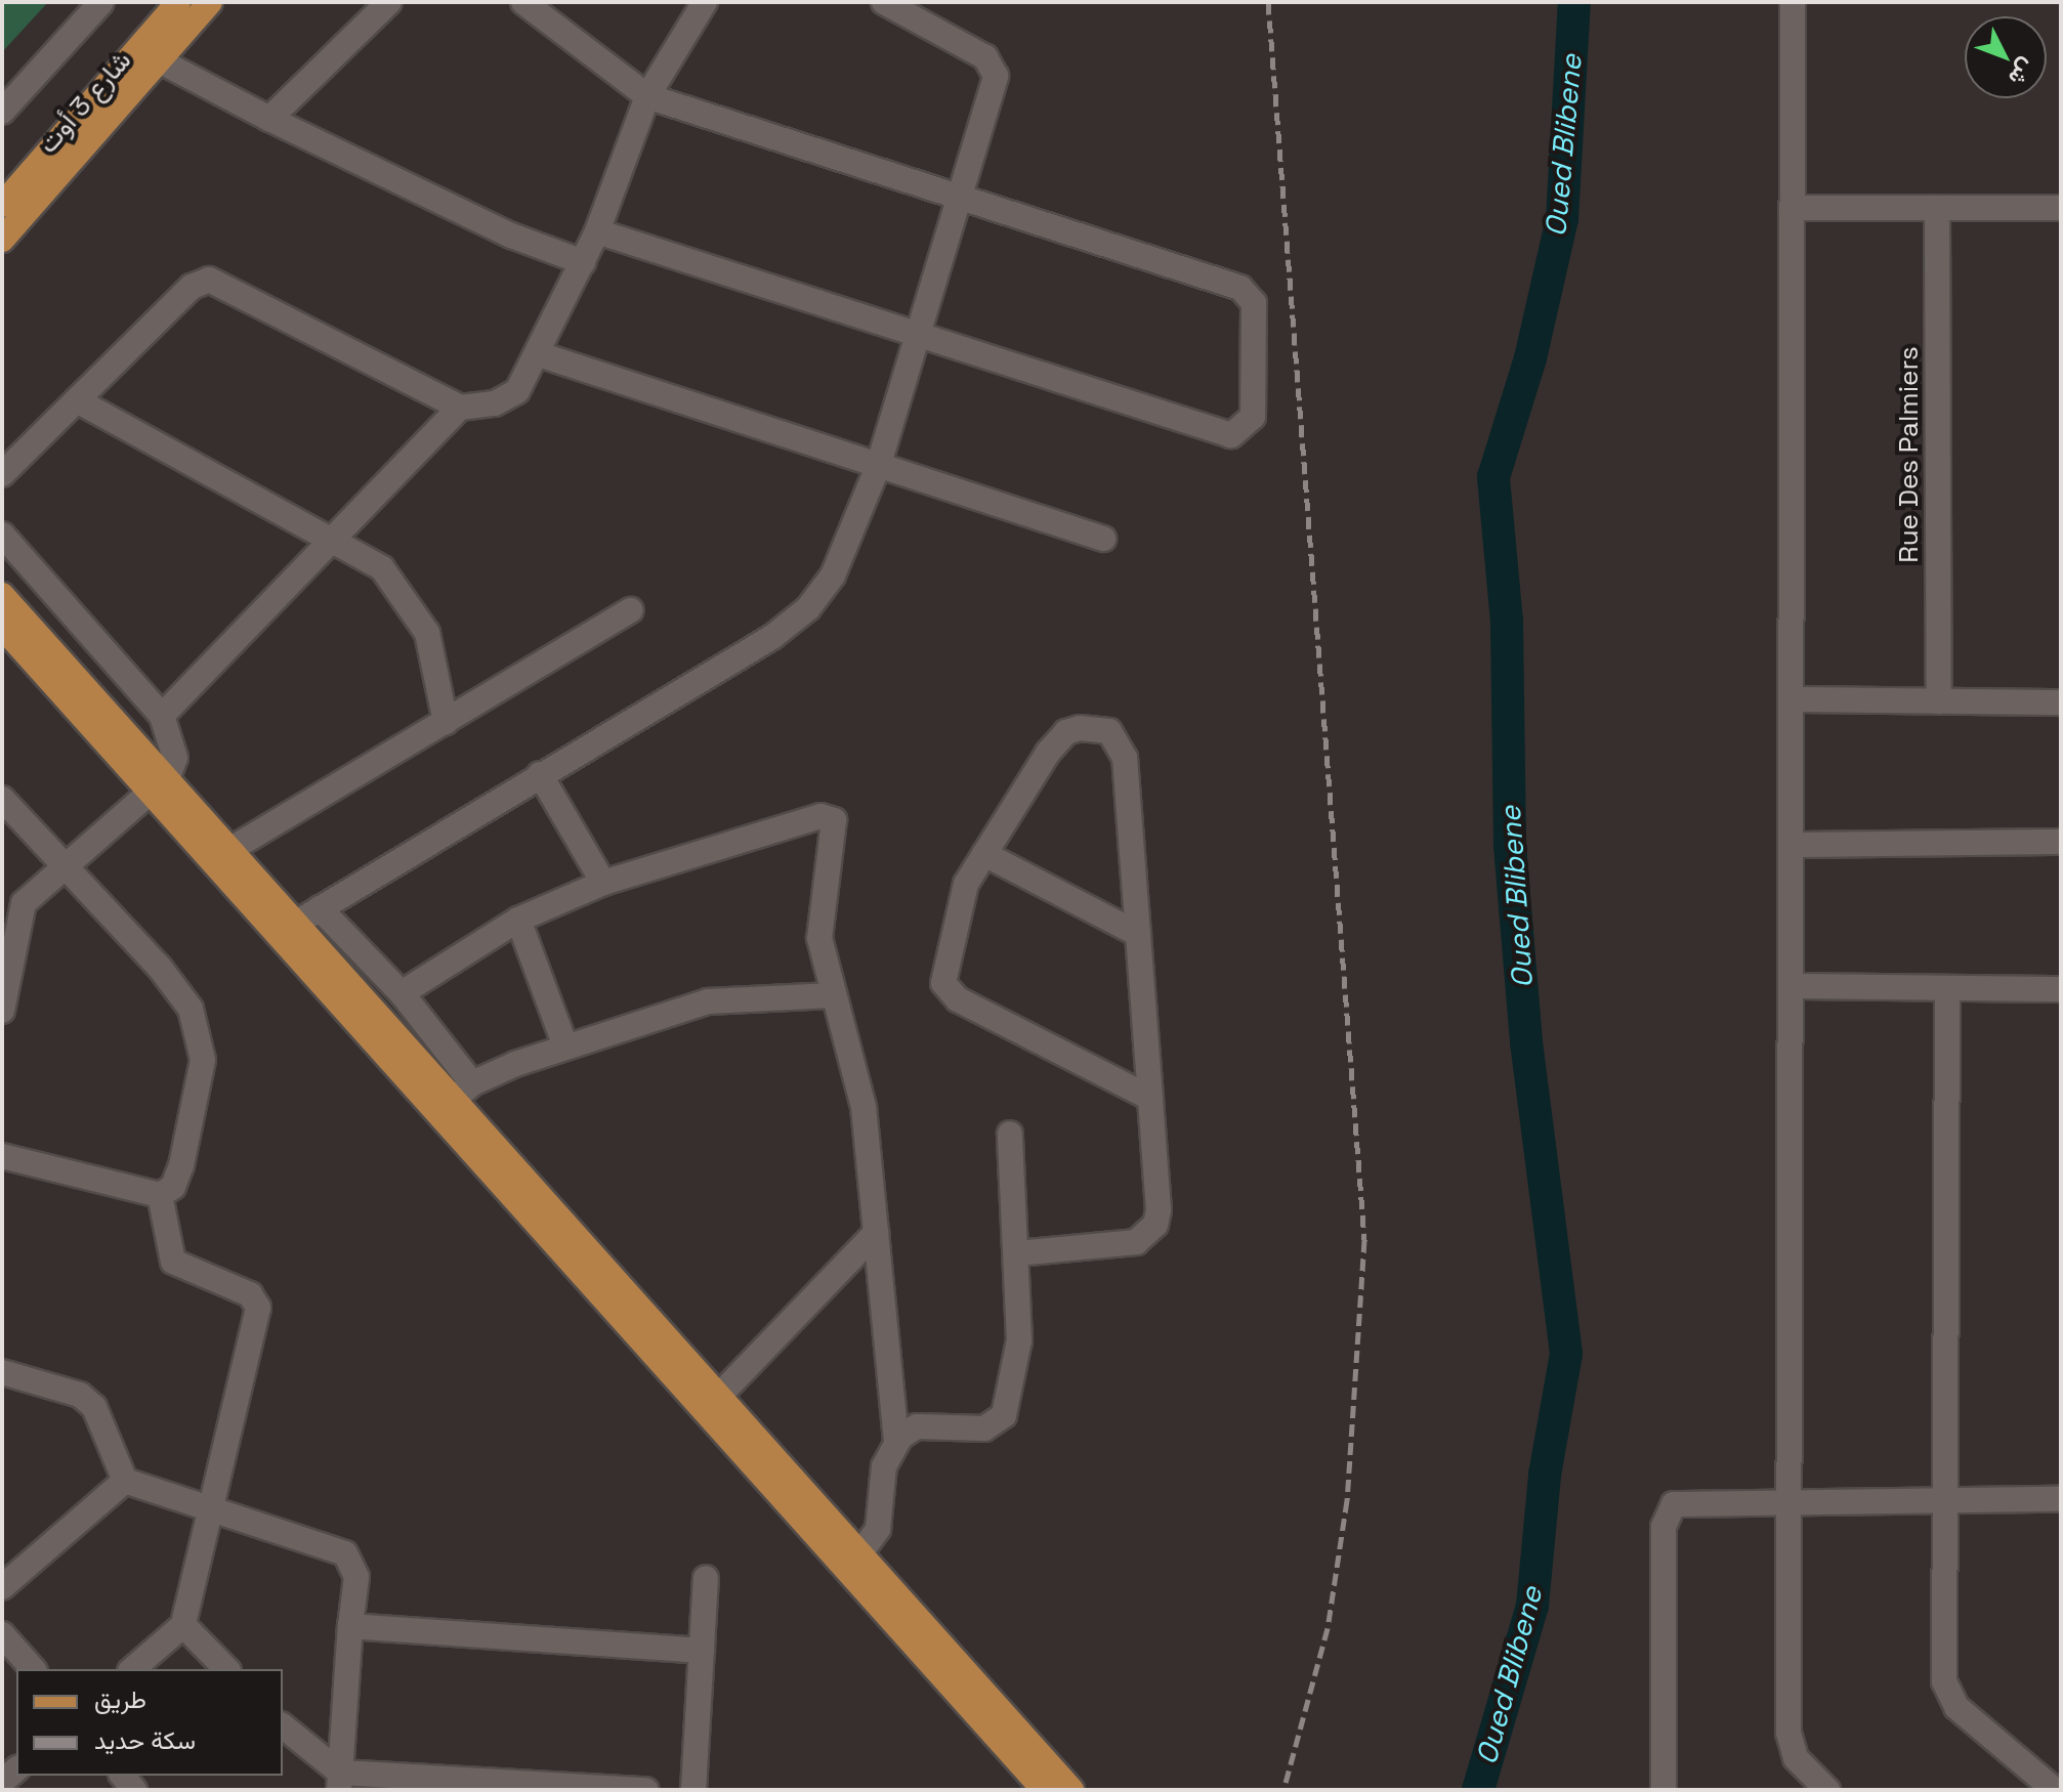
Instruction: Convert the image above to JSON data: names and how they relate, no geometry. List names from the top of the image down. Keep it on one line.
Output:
{"streets":{"main road":["شارع 3 أوت"],"street":["Rue Des Palmiers"]},"water":["Oued Blibene"],"legend":["طريق","سكة حديد"],"north":"bottom right"}
